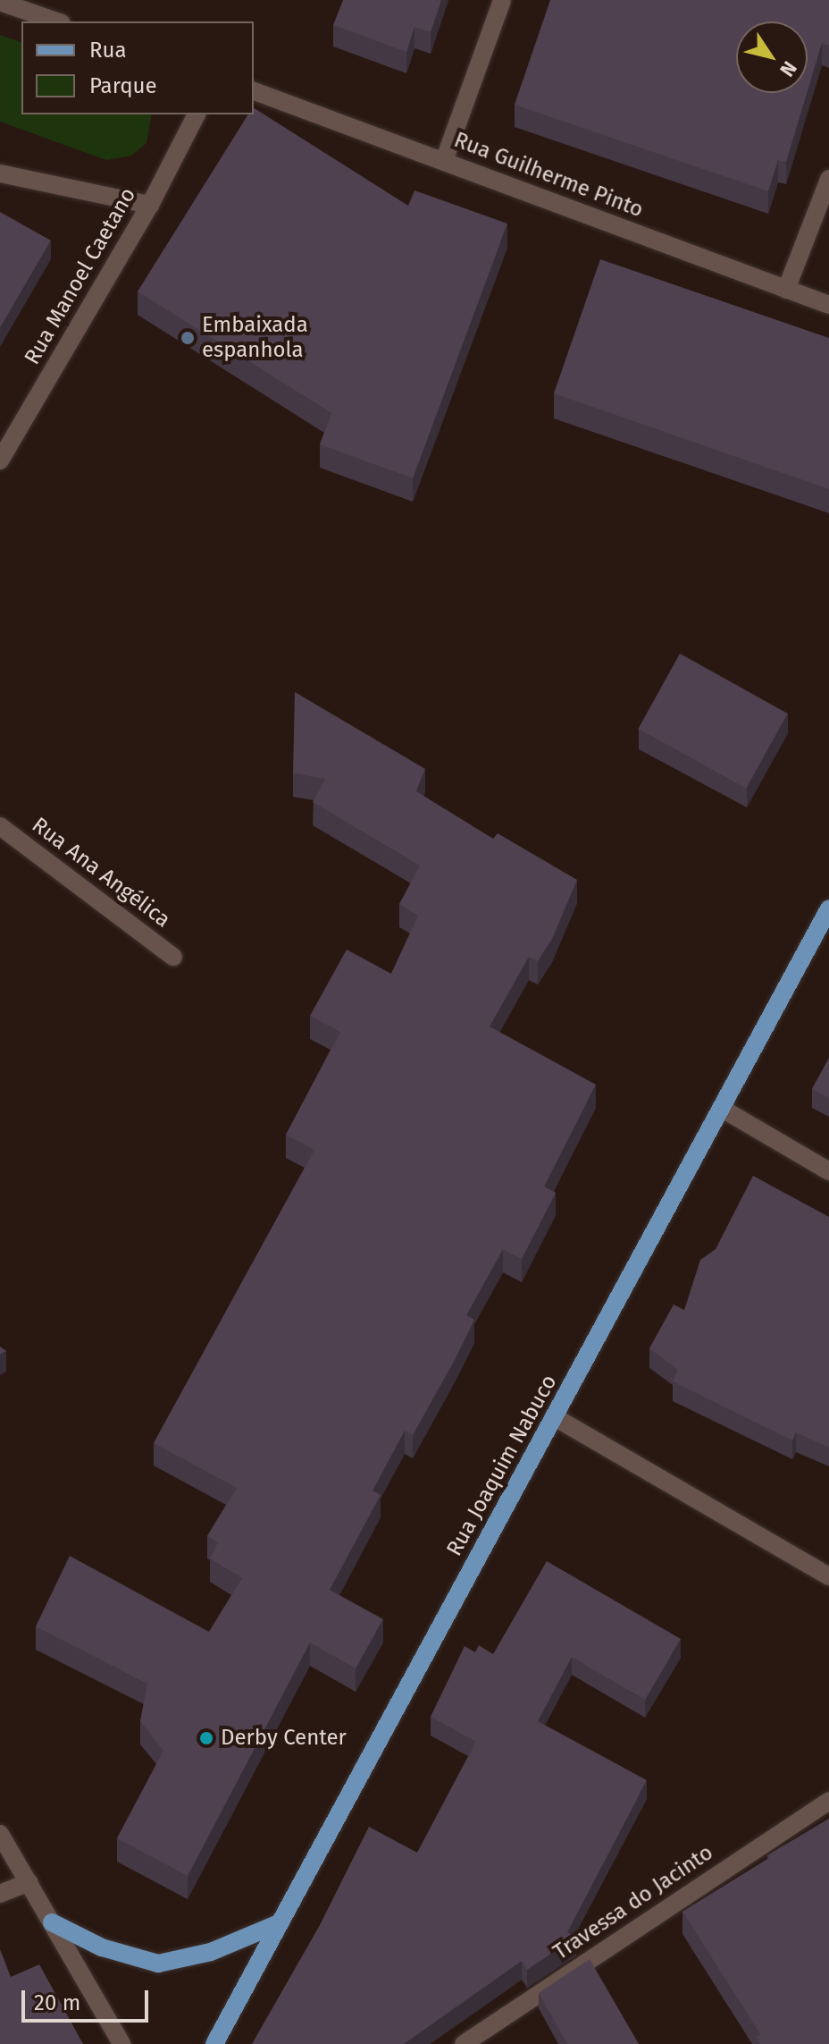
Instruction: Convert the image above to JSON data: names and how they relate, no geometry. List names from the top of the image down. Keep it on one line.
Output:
{"streets":{"main road":["Rua Joaquim Nabuco"],"street":["Rua Guilherme Pinto","Rua Manoel Caetano","Rua Ana Angélica","Travessa do Jacinto"]},"places":["Embaixada espanhola","Derby Center"],"legend":["Rua","Parque"],"scale_bar":"20 m","north":"bottom right"}
